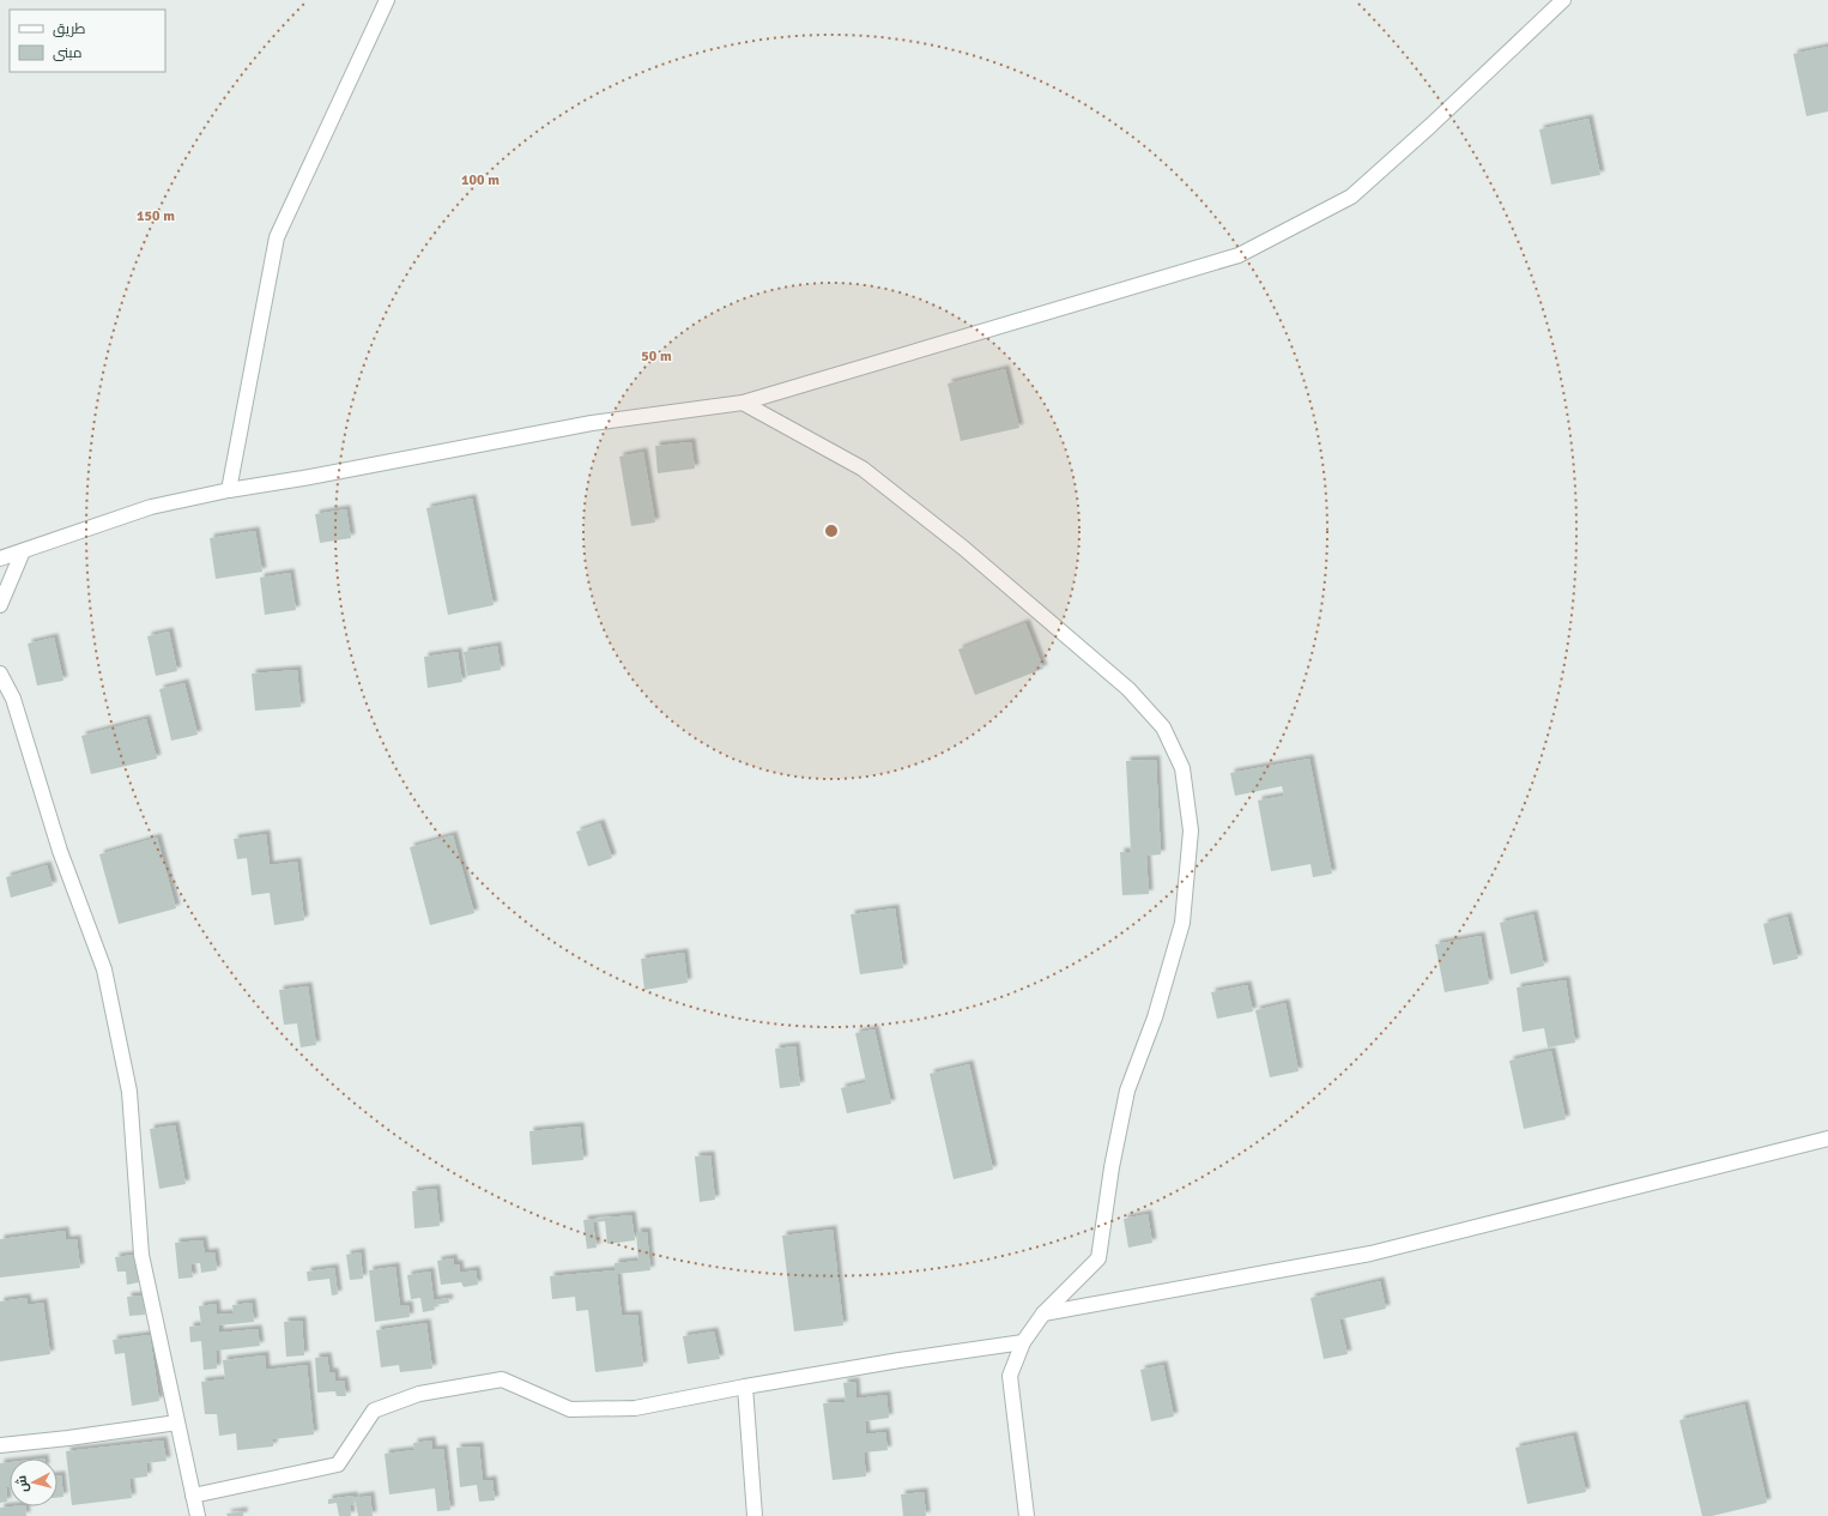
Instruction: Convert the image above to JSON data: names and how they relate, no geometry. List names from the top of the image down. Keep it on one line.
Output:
{"legend":["طريق","مبنى"],"north":"left","rings":["100 m","150 m","50 m"]}
